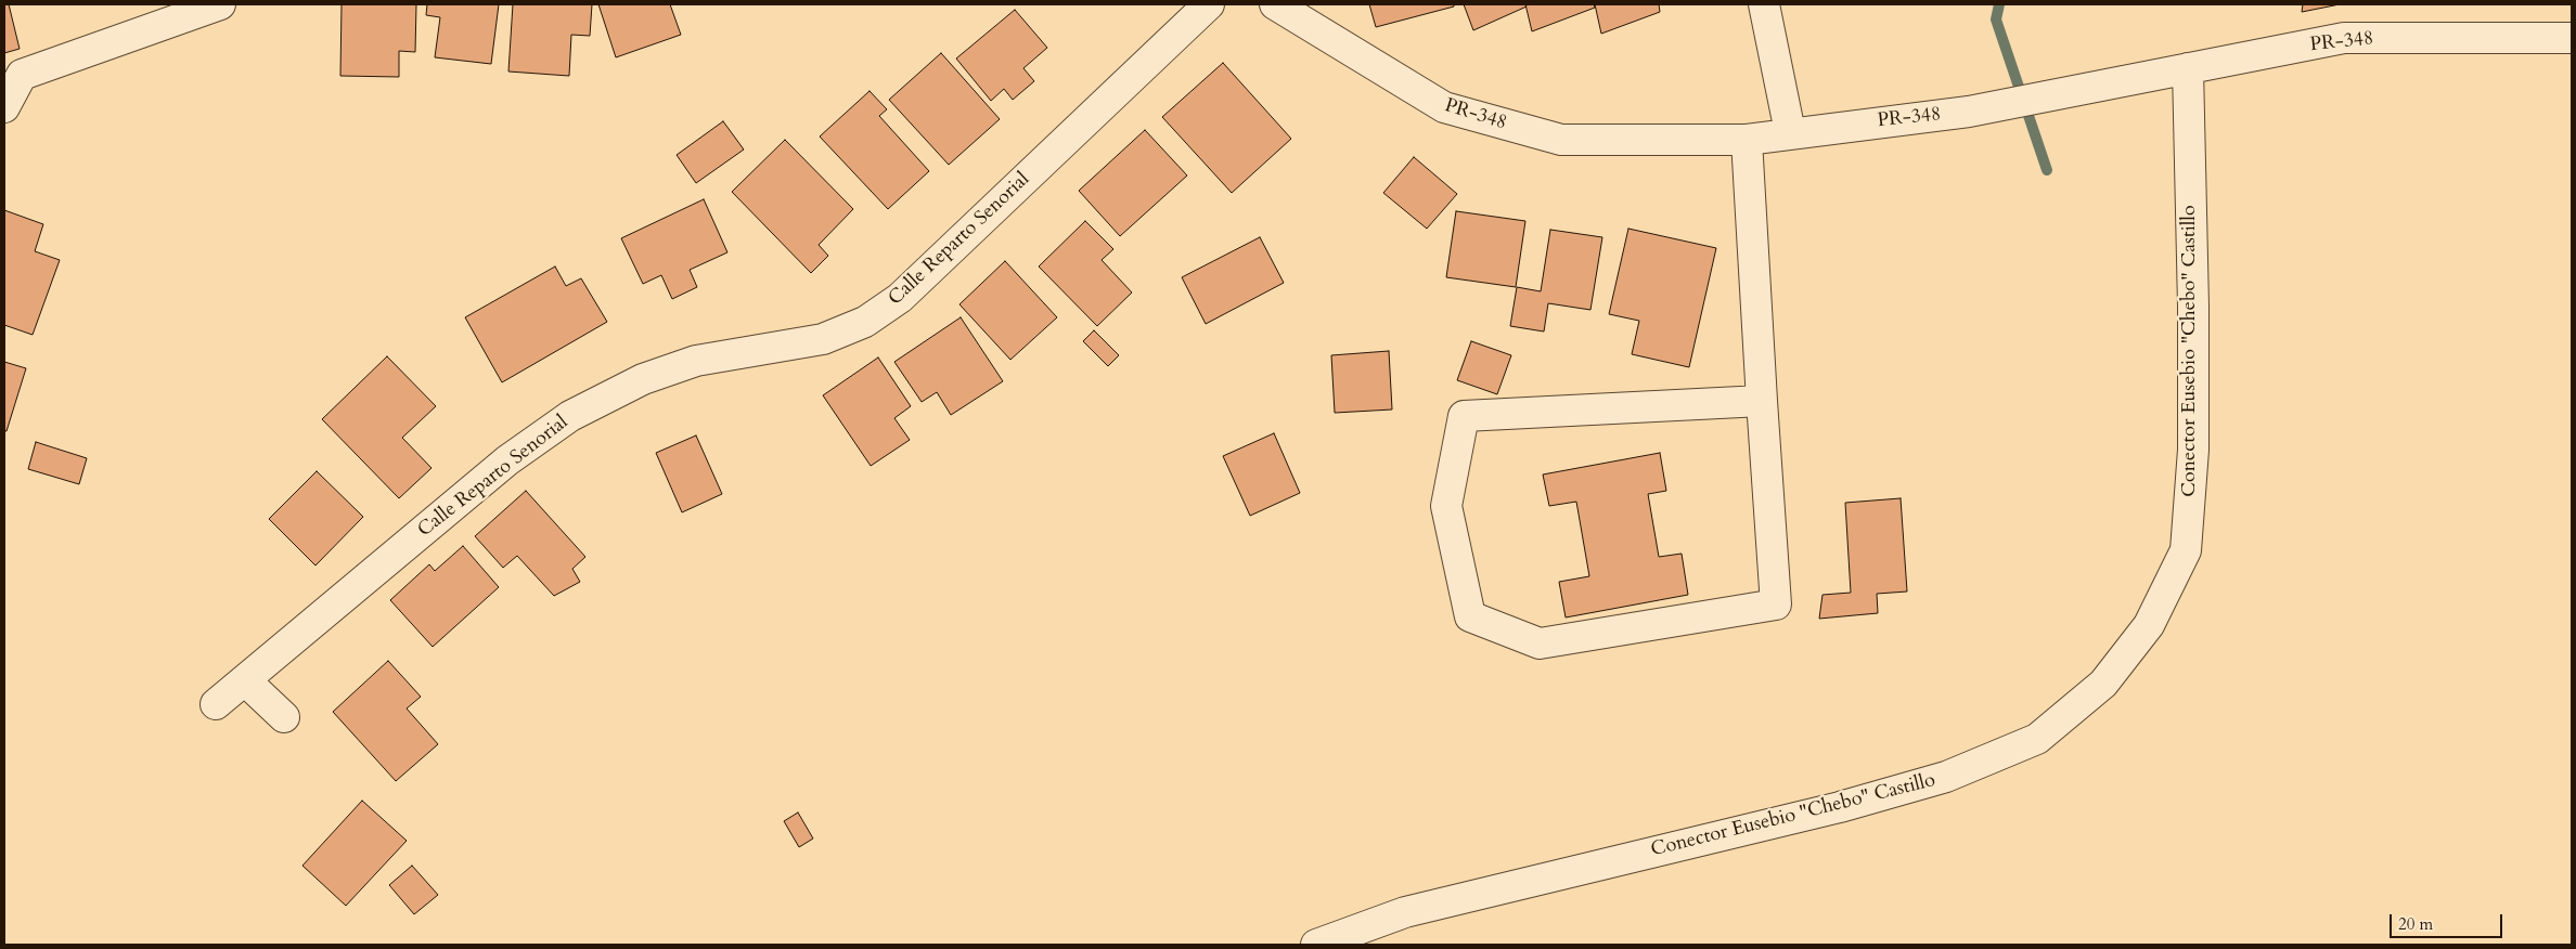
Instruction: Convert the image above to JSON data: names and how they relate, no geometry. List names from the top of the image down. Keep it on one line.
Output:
{"streets":{"street":["PR-348","Calle Reparto Senorial","Conector Eusebio \"Chebo\" Castillo"]},"crossings":[["PR-348","Conector Eusebio \"Chebo\" Castillo"]],"scale_bar":"20 m"}
